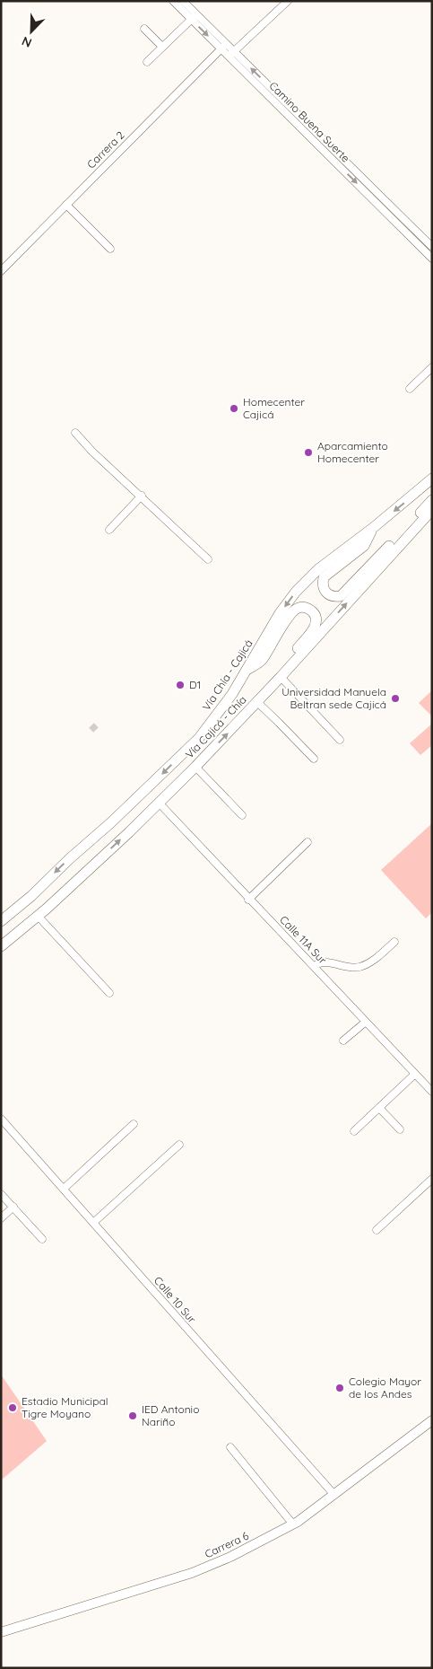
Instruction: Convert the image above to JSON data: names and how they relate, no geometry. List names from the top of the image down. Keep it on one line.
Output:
{"streets":{"highway":["Vía Chía - Cajicá","Vía Cajicá - Chía"],"main road":["Carrera 6"],"street":["Camino Buena Suerte","Carrera 2","Calle 11A Sur","Calle 10 Sur"]},"crossings":[["Camino Buena Suerte","Carrera 2"],["Vía Cajicá - Chía","Calle 11A Sur"],["Calle 10 Sur","Carrera 6"]],"one_way":["Vía Chía - Cajicá","Vía Cajicá - Chía"],"places":["Homecenter Cajicá","Aparcamiento Homecenter","D1","Universidad Manuela Beltran sede Cajicá","Colegio Mayor de los Andes","Estadio Municipal Tigre Moyano","IED Antonio Nariño"],"north":"bottom left"}
